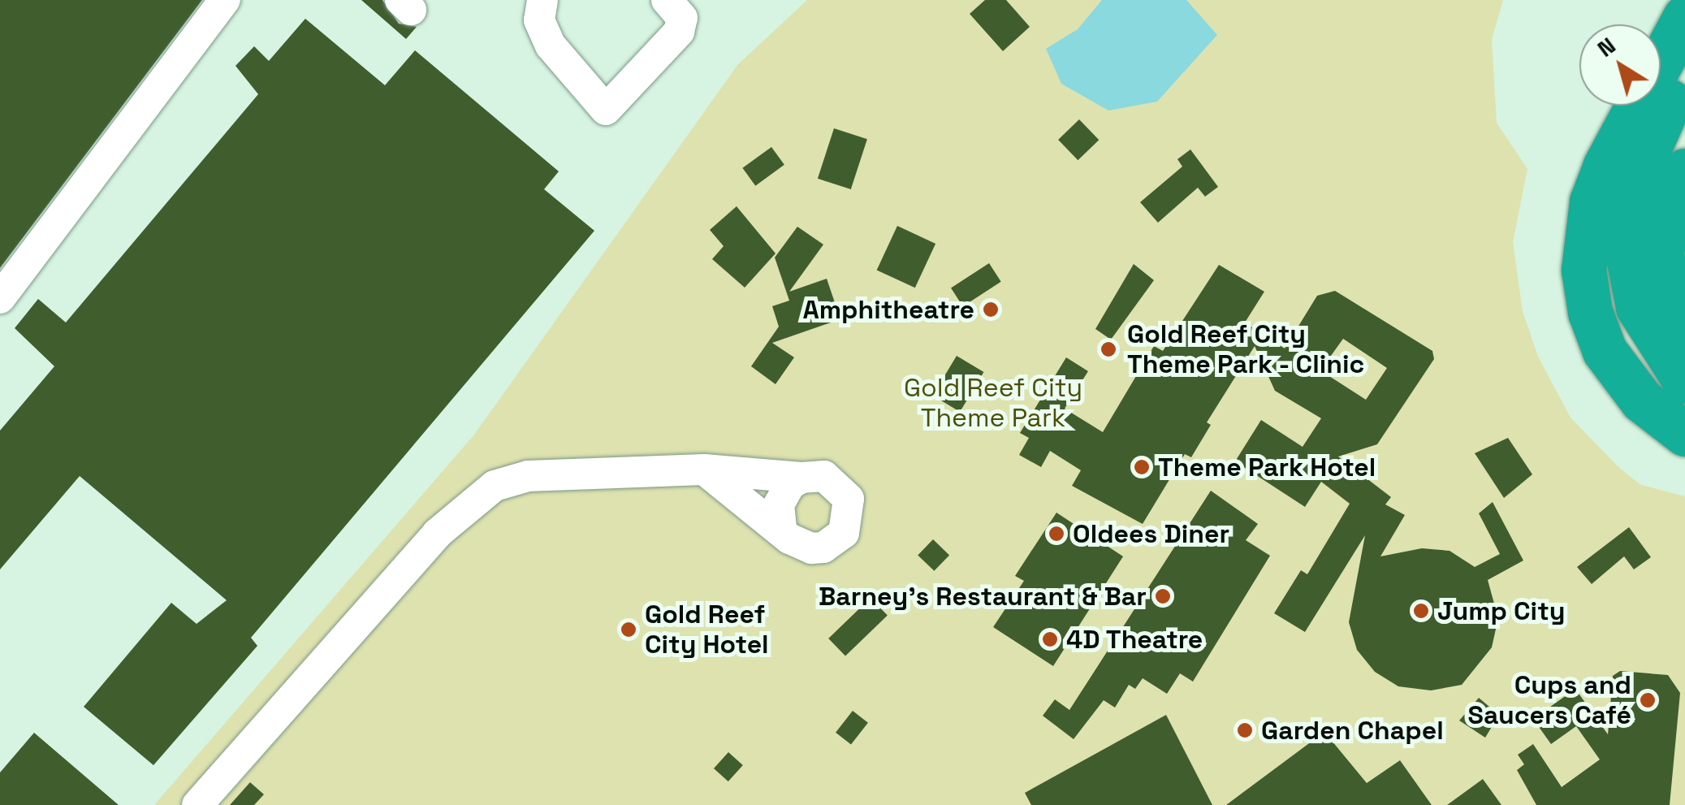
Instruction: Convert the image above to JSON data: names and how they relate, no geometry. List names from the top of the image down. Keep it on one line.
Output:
{"parks":["Gold Reef City Theme Park"],"places":["Amphitheatre","Gold Reef City Theme Park - Clinic","Theme Park Hotel","Oldees Diner","Barney's Restaurant & Bar","Jump City","Gold Reef City Hotel","4D Theatre","Cups and Saucers Café","Garden Chapel"],"north":"top left"}
